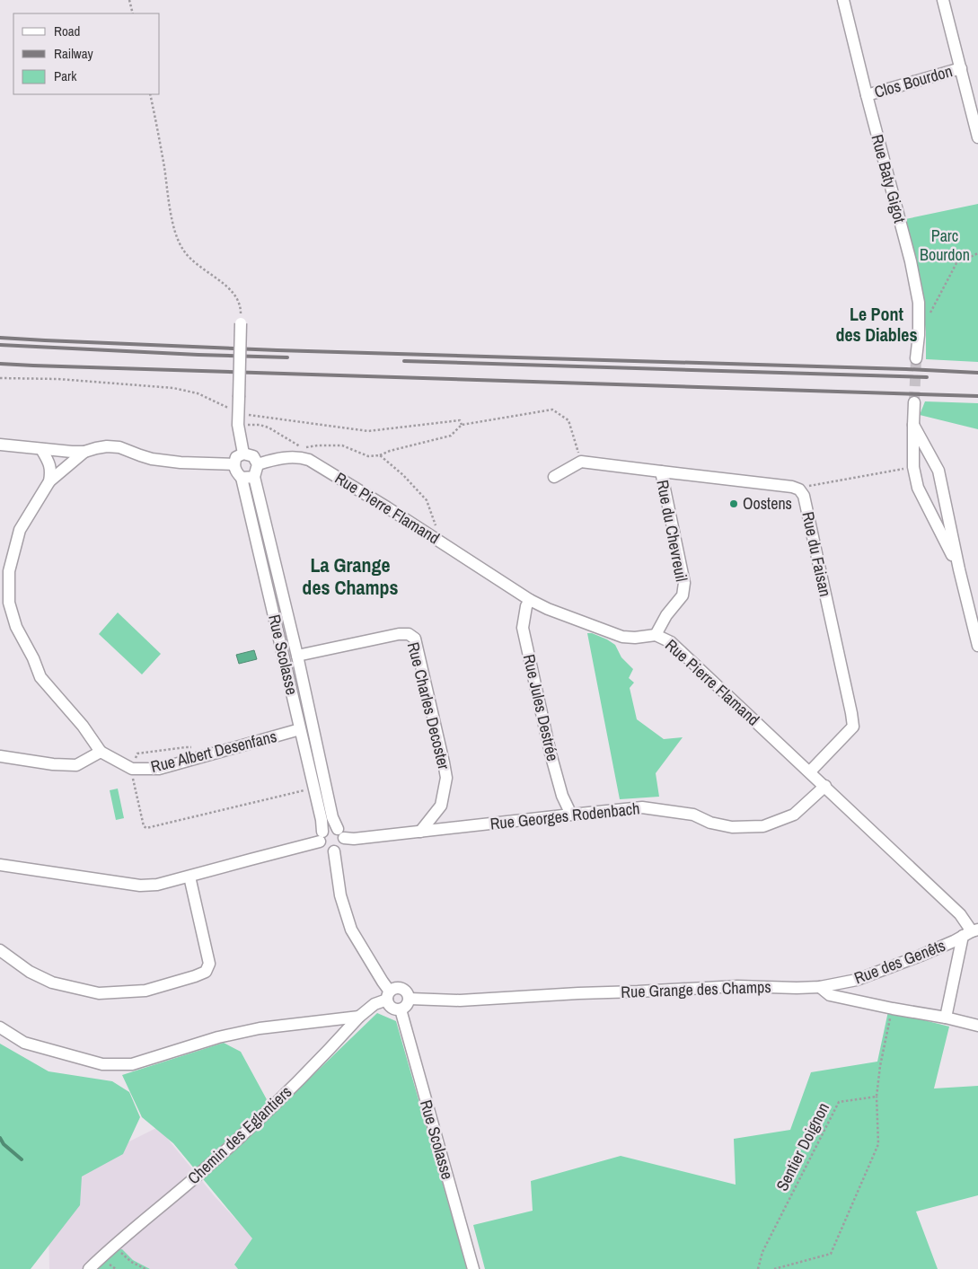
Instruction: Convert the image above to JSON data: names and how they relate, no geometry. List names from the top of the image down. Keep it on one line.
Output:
{"streets":{"street":["Clos Bourdon","Rue Baty Gigot","Rue Pierre Flamand","Rue du Chevreuil","Rue du Faisan","Rue Scolasse","Rue Charles Decoster","Rue Jules Destrée","Rue Albert Desenfans","Rue Georges Rodenbach","Rue des Genêts","Rue Grange des Champs","Chemin des Eglantiers"],"path":["Sentier Doignon"]},"crossings":[["Clos Bourdon","Rue Baty Gigot"],["Rue Pierre Flamand","Rue du Chevreuil"],["Rue Pierre Flamand","Rue du Faisan"],["Rue Pierre Flamand","Rue Scolasse"],["Rue Pierre Flamand","Rue Jules Destrée"],["Rue Pierre Flamand","Rue Georges Rodenbach"],["Rue Pierre Flamand","Rue des Genêts"],["Rue du Chevreuil","Rue du Faisan"],["Rue Scolasse","Rue Charles Decoster"],["Rue Scolasse","Rue Albert Desenfans"],["Rue Scolasse","Rue Georges Rodenbach"],["Rue Scolasse","Rue Grange des Champs"],["Rue Scolasse","Chemin des Eglantiers"],["Rue Charles Decoster","Rue Georges Rodenbach"],["Rue Jules Destrée","Rue Georges Rodenbach"],["Rue des Genêts","Rue Grange des Champs"],["Rue Grange des Champs","Chemin des Eglantiers"]],"districts":["Le Pont des Diables","La Grange des Champs"],"parks":["Parc Bourdon"],"places":["Oostens"],"legend":["Road","Railway","Park"]}
